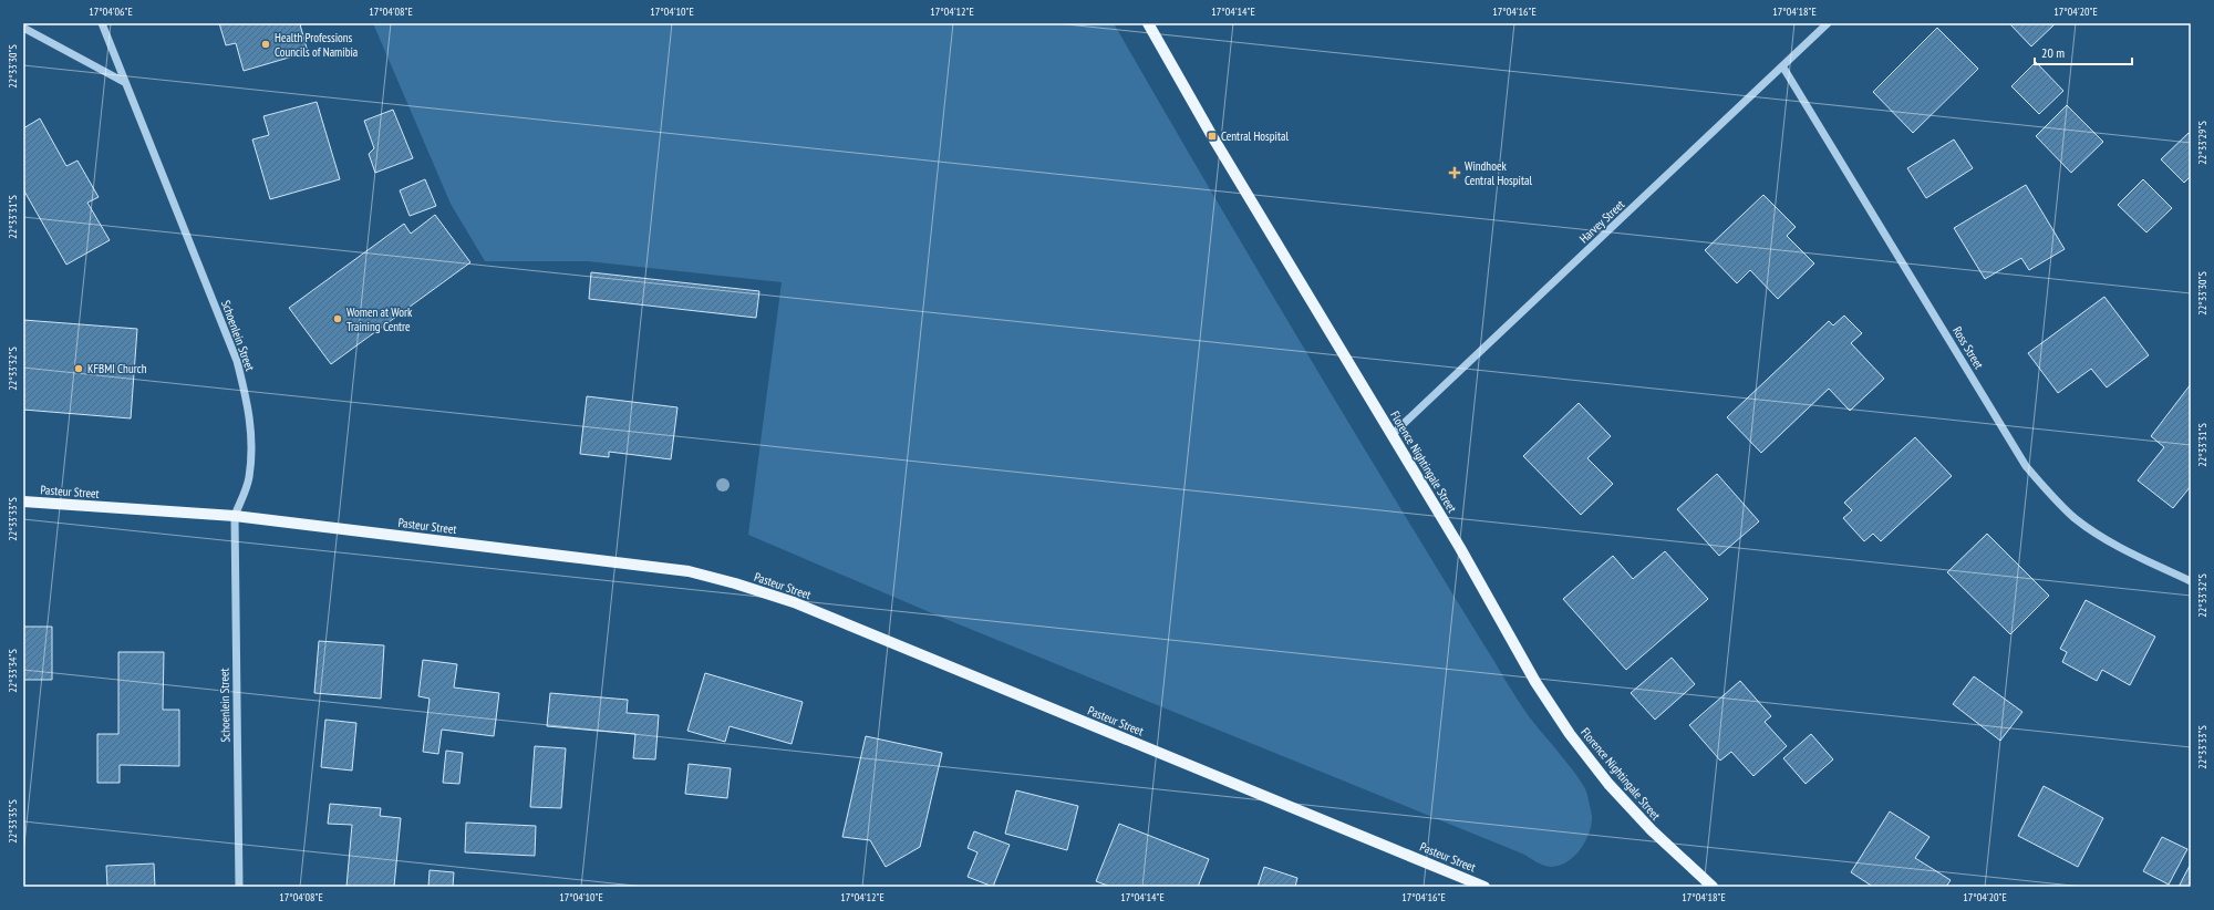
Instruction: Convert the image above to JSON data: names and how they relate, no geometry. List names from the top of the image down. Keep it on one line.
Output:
{"streets":{"main road":["Florence Nightingale Street","Pasteur Street"],"street":["Harvey Street","Schoenlein Street","Ross Street"]},"crossings":[["Harvey Street","Ross Street"],["Harvey Street","Florence Nightingale Street"],["Schoenlein Street","Pasteur Street"]],"places":{"other":["Health Professions Councils of Namibia","Women at Work Training Centre","KFBMI Church"],"transit":["Central Hospital"],"health":["Windhoek Central Hospital"]},"scale_bar":"20 m","coordinates":["17°04'06\"E","17°04'08\"E","17°04'10\"E","17°04'12\"E","17°04'14\"E","17°04'16\"E","17°04'18\"E","17°04'20\"E","22°33'30\"S","22°33'29\"S","22°33'31\"S","22°33'32\"S","22°33'33\"S","22°33'34\"S","22°33'35\"S"]}
